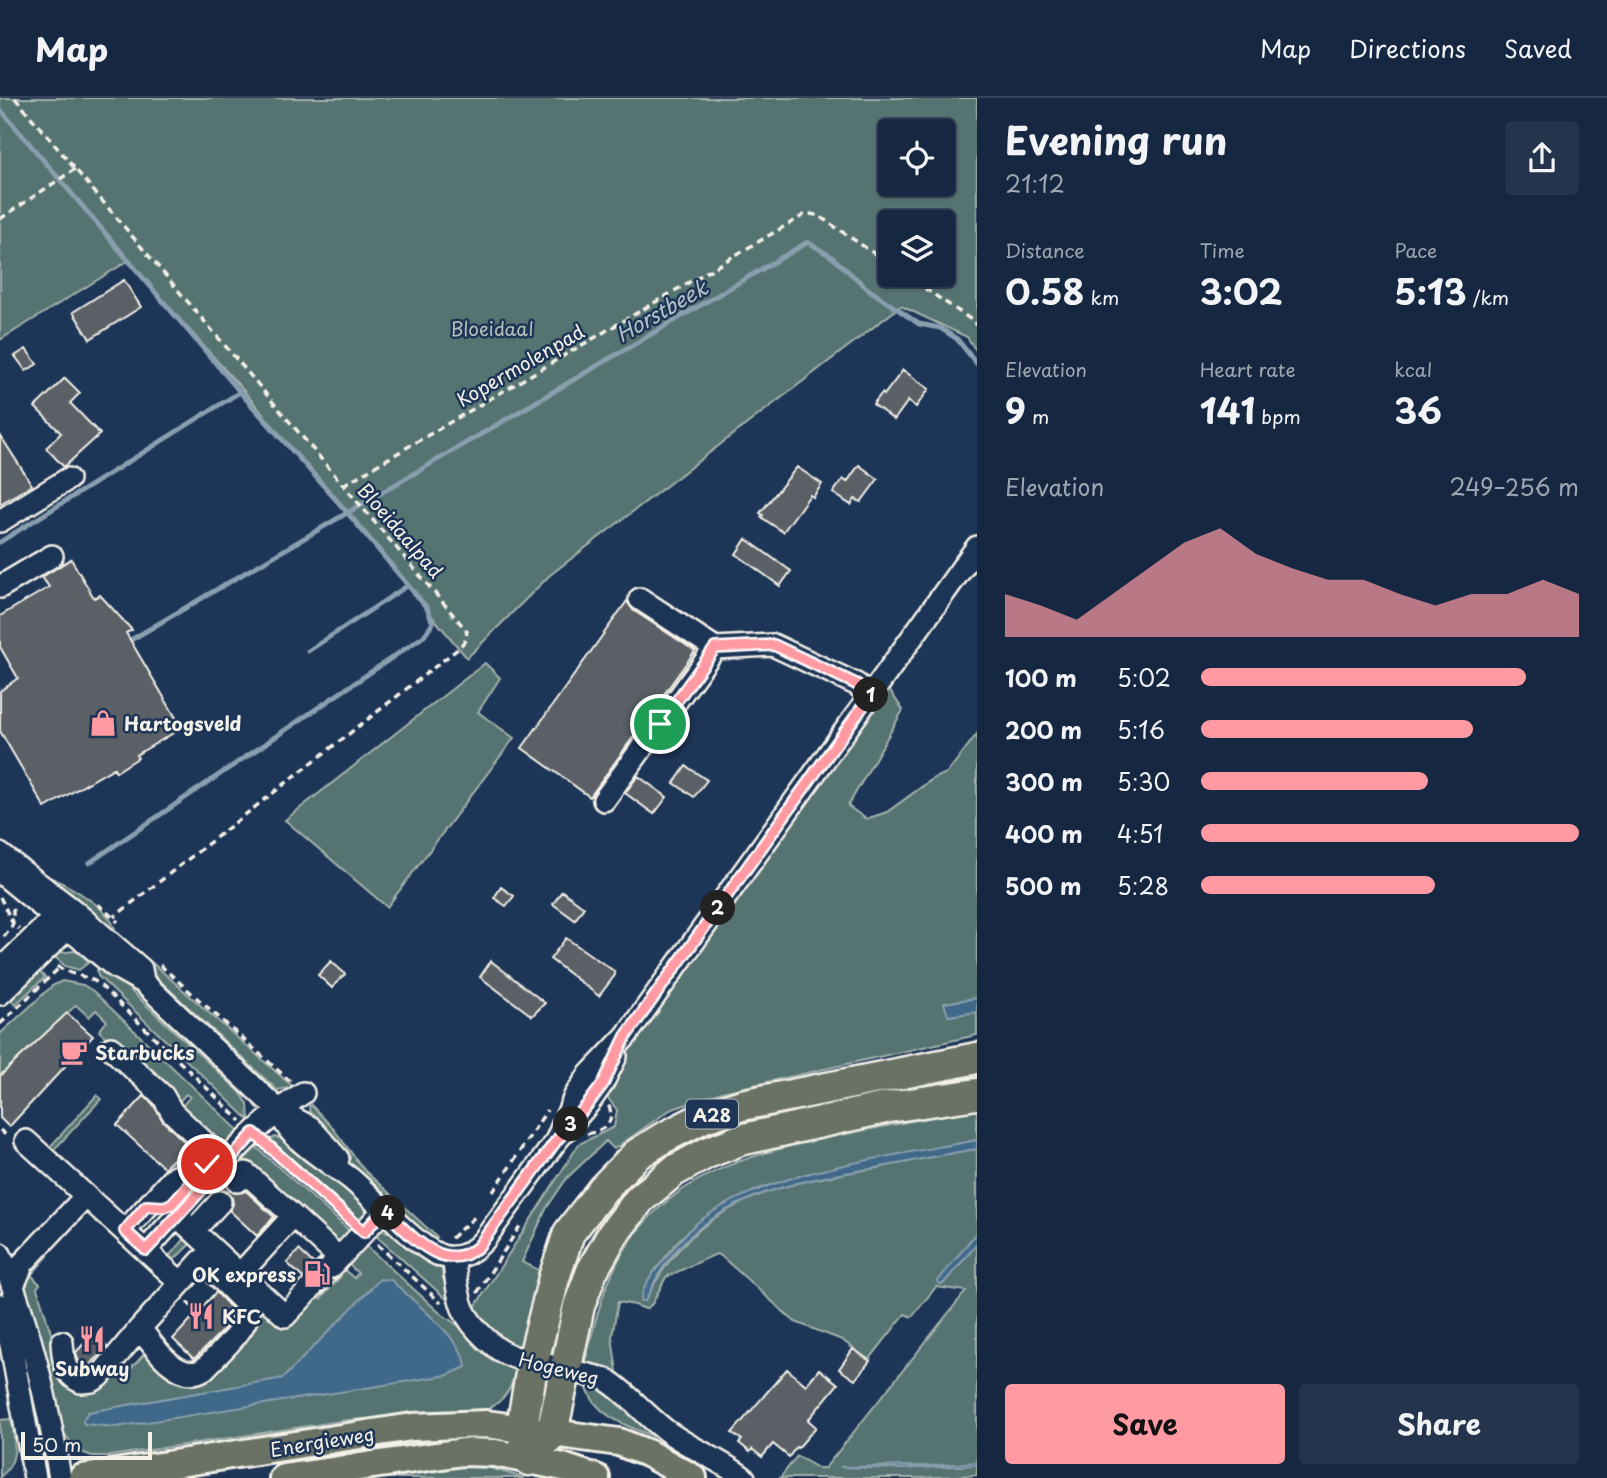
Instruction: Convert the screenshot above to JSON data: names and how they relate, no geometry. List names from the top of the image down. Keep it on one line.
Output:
{"streets":{"highway":["A28"],"main road":["Energieweg"],"street":["Hogeweg"],"path":["Kopermolenpad","Bloeidaalpad"]},"crossings":[["Kopermolenpad","Bloeidaalpad"],["A28","Hogeweg"],["A28","Energieweg"]],"water":["Horstbeek"],"parks":["Bloeidaal"],"places":{"shop":["Hartogsveld"],"cafe":["Starbucks"],"fuel station":["OK express"],"restaurant":["KFC","Subway"]},"scale_bar":"50 m","page":{"header":"Map","nav":["Map","Directions","Saved"],"heading":["Evening run","21:12"],"stats":[["Distance","0.58 km"],["Time","3:02"],["Pace","5:13 /km"],["Elevation","9 m"],["Heart rate","141 bpm"],["kcal","36"]],"chart":["Elevation","249–256 m"],"list":[{"name":"100 m","note":"5:02"},{"name":"200 m","note":"5:16"},{"name":"300 m","note":"5:30"},{"name":"400 m","note":"4:51"},{"name":"500 m","note":"5:28"}],"pins":["1","2","3","4"],"buttons":["Save","Share"],"scale":"50 m"}}
